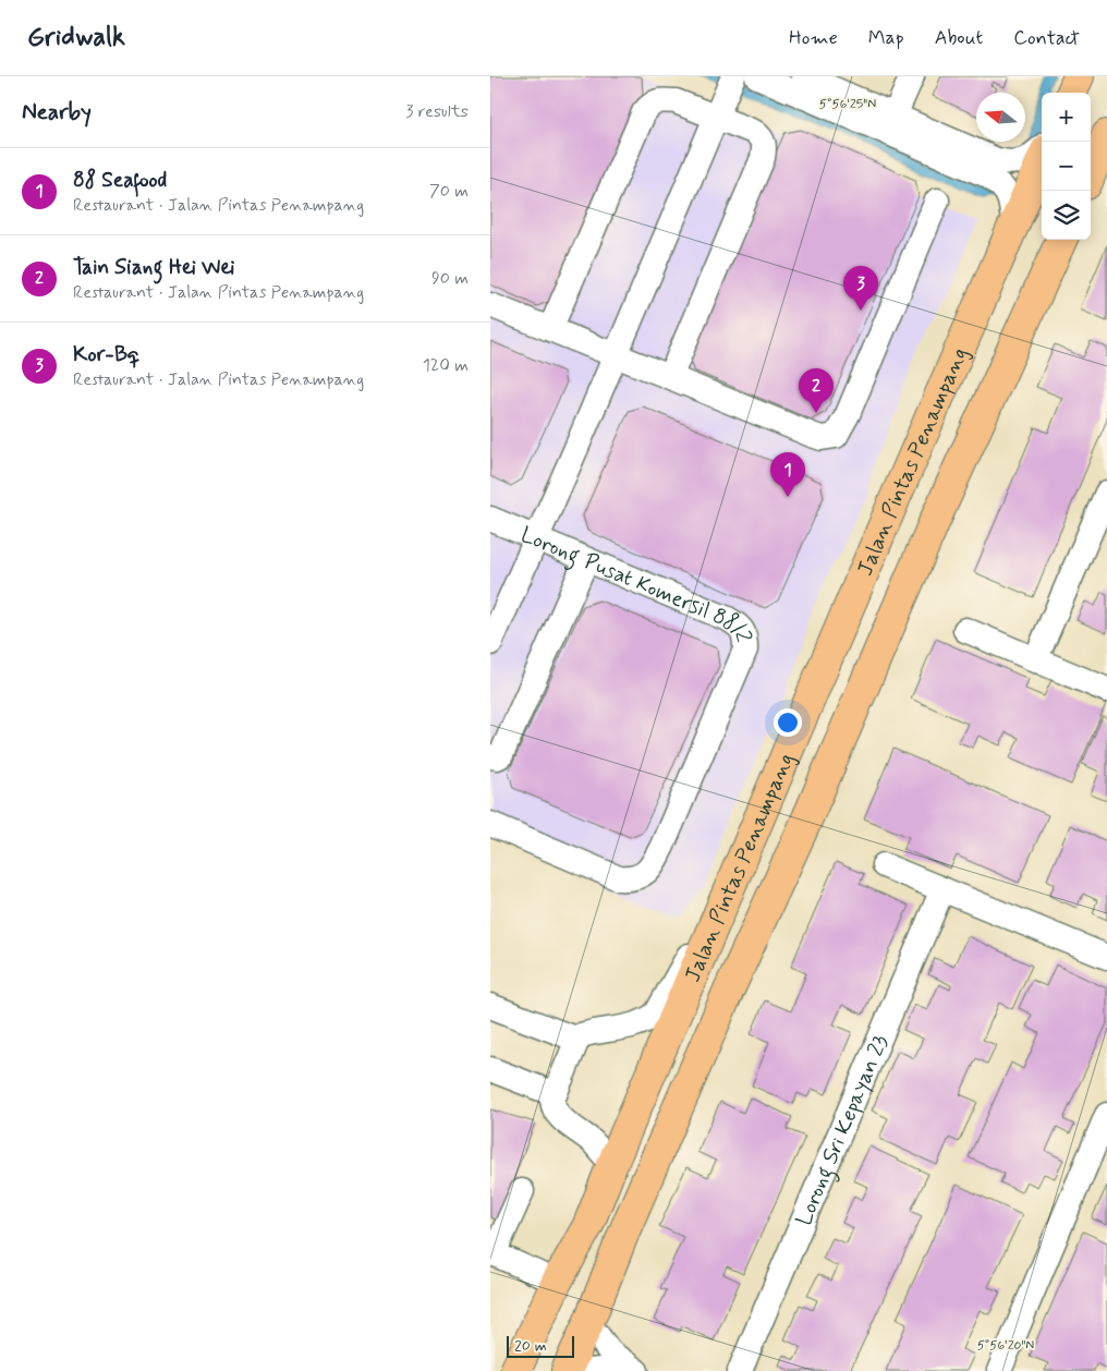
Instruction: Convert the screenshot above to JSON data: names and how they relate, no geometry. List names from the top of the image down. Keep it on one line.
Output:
{"streets":{"main road":["Jalan Pintas Penampang"],"street":["Lorong Pusat Komersil 88/2","Lorong Sri Kepayan 23"]},"scale_bar":"20 m","north":"left","page":{"header":"Gridwalk","nav":["Home","Map","About","Contact"],"heading":["Nearby","3 results"],"map_buttons":["+","−"],"list":[{"mark":"1","name":"88 Seafood","note":"Restaurant · Jalan Pintas Penampang","value":"70 m"},{"mark":"2","name":"Tain Siang Hei Wei","note":"Restaurant · Jalan Pintas Penampang","value":"90 m"},{"mark":"3","name":"Kor-Bq","note":"Restaurant · Jalan Pintas Penampang","value":"120 m"}],"pins":["3","2","1"],"scale":"20 m"},"coordinates":["5°56'25\"N","5°56'20\"N"]}
